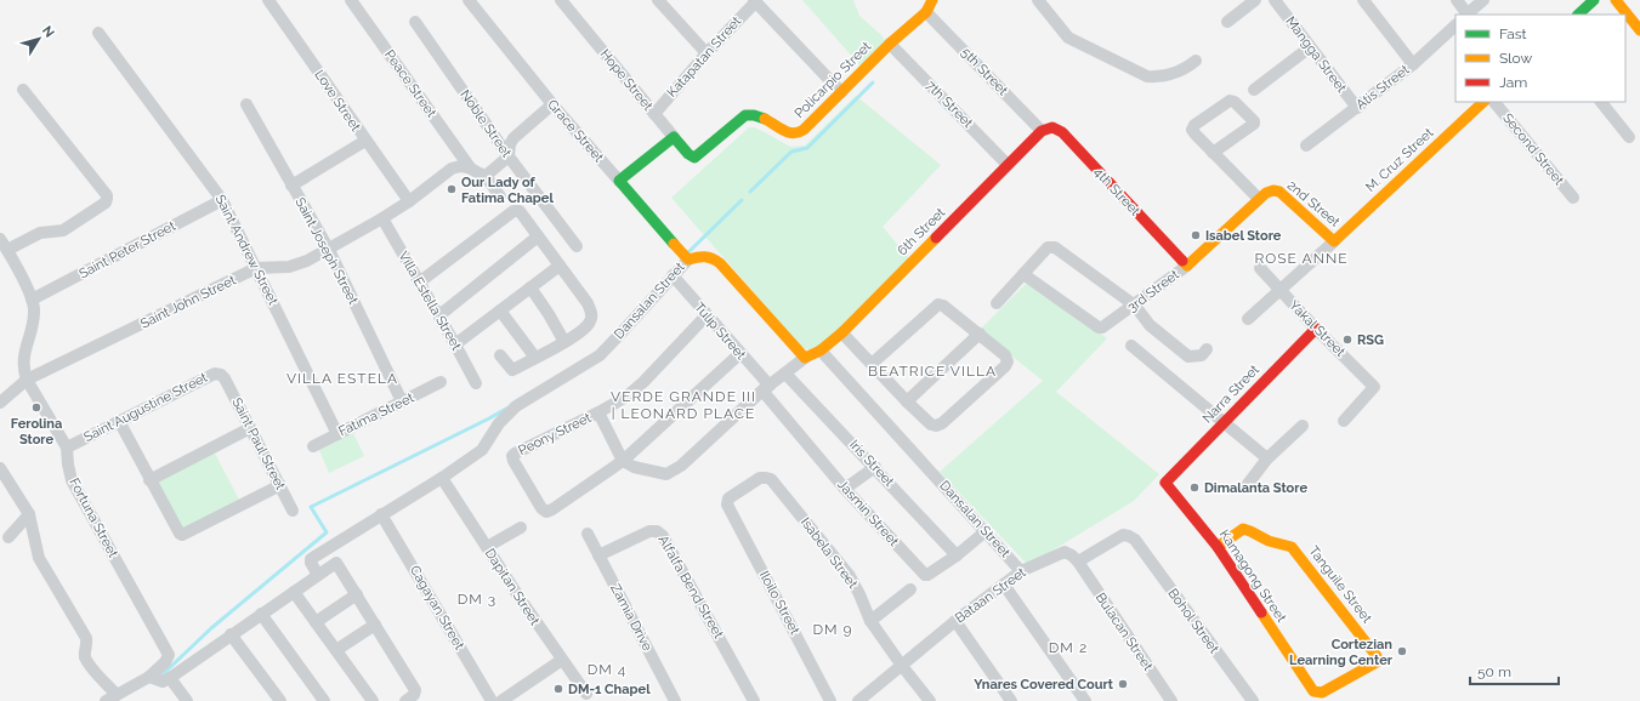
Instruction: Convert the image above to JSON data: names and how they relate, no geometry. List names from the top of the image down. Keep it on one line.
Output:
{"streets":{"street":["Mangga Street","Katapatan Street","5th Street","Hope Street","Policarpio Street","Peace Street","Atis Street","Love Street","7th Street","Noble Street","Grace Street","Second Street","M. Cruz Street","4th Street","2nd Street","6th Street","Saint Peter Street","Saint Andrew Street","Saint Joseph Street","3rd Street","Villa Estella Street","Dansalan Street","Saint John Street","Yakal Street","Tulip Street","Narra Street","Saint Augustine Street","Fatima Street","Peony Street","Saint Paul Street","Iris Street","Jasmin Street","Fortuna Street","Isabela Street","Kamagong Street","Tanguile Street","Dapitan Street","Alfalfa Bend Street","Bataan Street","Iloilo Street","Cagayan Street","Zamia Drive","Bohol Street","Bulacan Street"]},"crossings":[["Mangga Street","Atis Street"],["Katapatan Street","Hope Street"],["5th Street","Policarpio Street"],["5th Street","4th Street"],["5th Street","6th Street"],["Hope Street","Policarpio Street"],["Policarpio Street","7th Street"],["Peace Street","Saint John Street"],["Love Street","Saint John Street"],["7th Street","6th Street"],["Grace Street","Dansalan Street"],["M. Cruz Street","2nd Street"],["4th Street","6th Street"],["4th Street","3rd Street"],["2nd Street","3rd Street"],["6th Street","Dansalan Street"],["Saint Peter Street","Saint Andrew Street"],["Saint Andrew Street","Saint John Street"],["Saint Andrew Street","Fatima Street"],["Saint Joseph Street","Saint John Street"],["Saint Joseph Street","Fatima Street"],["Villa Estella Street","Saint John Street"],["Dansalan Street","Tulip Street"],["Dansalan Street","Jasmin Street"],["Dansalan Street","Dapitan Street"],["Dansalan Street","Bataan Street"],["Dansalan Street","Cagayan Street"],["Saint John Street","Fortuna Street"],["Yakal Street","Narra Street"],["Tulip Street","Peony Street"],["Tulip Street","Jasmin Street"],["Narra Street","Kamagong Street"],["Saint Augustine Street","Saint Paul Street"],["Saint Augustine Street","Fortuna Street"],["Iris Street","Jasmin Street"],["Isabela Street","Bataan Street"],["Isabela Street","Iloilo Street"],["Kamagong Street","Tanguile Street"],["Alfalfa Bend Street","Zamia Drive"],["Bataan Street","Bohol Street"],["Bataan Street","Bulacan Street"],["Bohol Street","Bulacan Street"]],"districts":["ROSE ANNE","BEATRICE VILLA","VILLA ESTELA","VERDE GRANDE III | LEONARD PLACE","DM 3","DM 9","DM 2","DM 4"],"places":["Our Lady of Fatima Chapel","Isabel Store","RSG","Ferolina Store","Dimalanta Store","Cortezian Learning Center","Ynares Covered Court","DM-1 Chapel"],"legend":["Fast","Slow","Jam"],"scale_bar":"50 m","north":"top right"}
